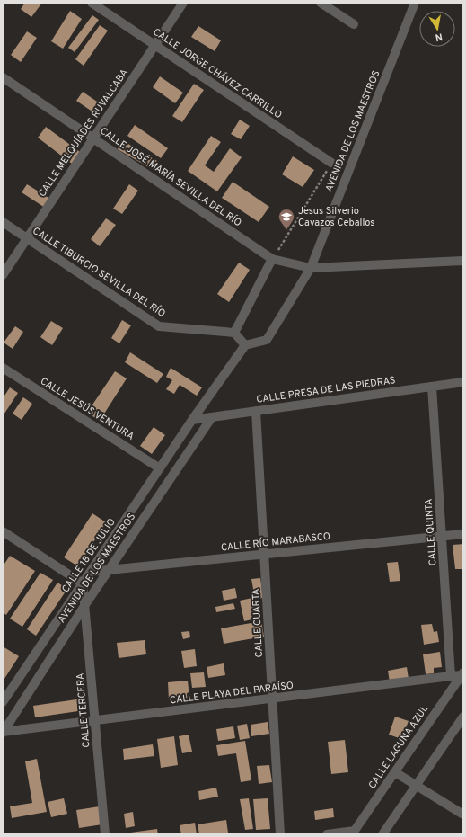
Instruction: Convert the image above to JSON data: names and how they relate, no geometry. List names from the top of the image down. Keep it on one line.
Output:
{"streets":{"street":["CALLE JORGE CHÁVEZ CARRILLO","AVENIDA DE LOS MAESTROS","CALLE MELQUÍADES RUVALCABA","CALLE JOSÉ MARÍA SEVILLA DEL RÍO","CALLE TIBURCIO SEVILLA DEL RÍO","CALLE PRESA DE LAS PIEDRAS","CALLE JESÚS VENTURA","CALLE QUINTA","CALLE RÍO MARABASCO","CALLE 18 DE JULIO","CALLE CUARTA","CALLE PLAYA DEL PARAÍSO","CALLE TERCERA","CALLE LAGUNA AZUL"]},"crossings":[["CALLE JORGE CHÁVEZ CARRILLO","CALLE MELQUÍADES RUVALCABA"],["AVENIDA DE LOS MAESTROS","CALLE PRESA DE LAS PIEDRAS"],["AVENIDA DE LOS MAESTROS","CALLE RÍO MARABASCO"],["AVENIDA DE LOS MAESTROS","CALLE 18 DE JULIO"],["AVENIDA DE LOS MAESTROS","CALLE PLAYA DEL PARAÍSO"],["AVENIDA DE LOS MAESTROS","CALLE TERCERA"],["CALLE MELQUÍADES RUVALCABA","CALLE JOSÉ MARÍA SEVILLA DEL RÍO"],["CALLE MELQUÍADES RUVALCABA","CALLE TIBURCIO SEVILLA DEL RÍO"],["CALLE PRESA DE LAS PIEDRAS","CALLE QUINTA"],["CALLE PRESA DE LAS PIEDRAS","CALLE 18 DE JULIO"],["CALLE PRESA DE LAS PIEDRAS","CALLE CUARTA"],["CALLE JESÚS VENTURA","CALLE 18 DE JULIO"],["CALLE QUINTA","CALLE RÍO MARABASCO"],["CALLE QUINTA","CALLE PLAYA DEL PARAÍSO"],["CALLE RÍO MARABASCO","CALLE 18 DE JULIO"],["CALLE RÍO MARABASCO","CALLE CUARTA"],["CALLE 18 DE JULIO","CALLE TERCERA"],["CALLE CUARTA","CALLE PLAYA DEL PARAÍSO"],["CALLE PLAYA DEL PARAÍSO","CALLE TERCERA"],["CALLE PLAYA DEL PARAÍSO","CALLE LAGUNA AZUL"]],"places":{"school or university":["Jesus Silverio Cavazos Ceballos"]},"north":"bottom"}
